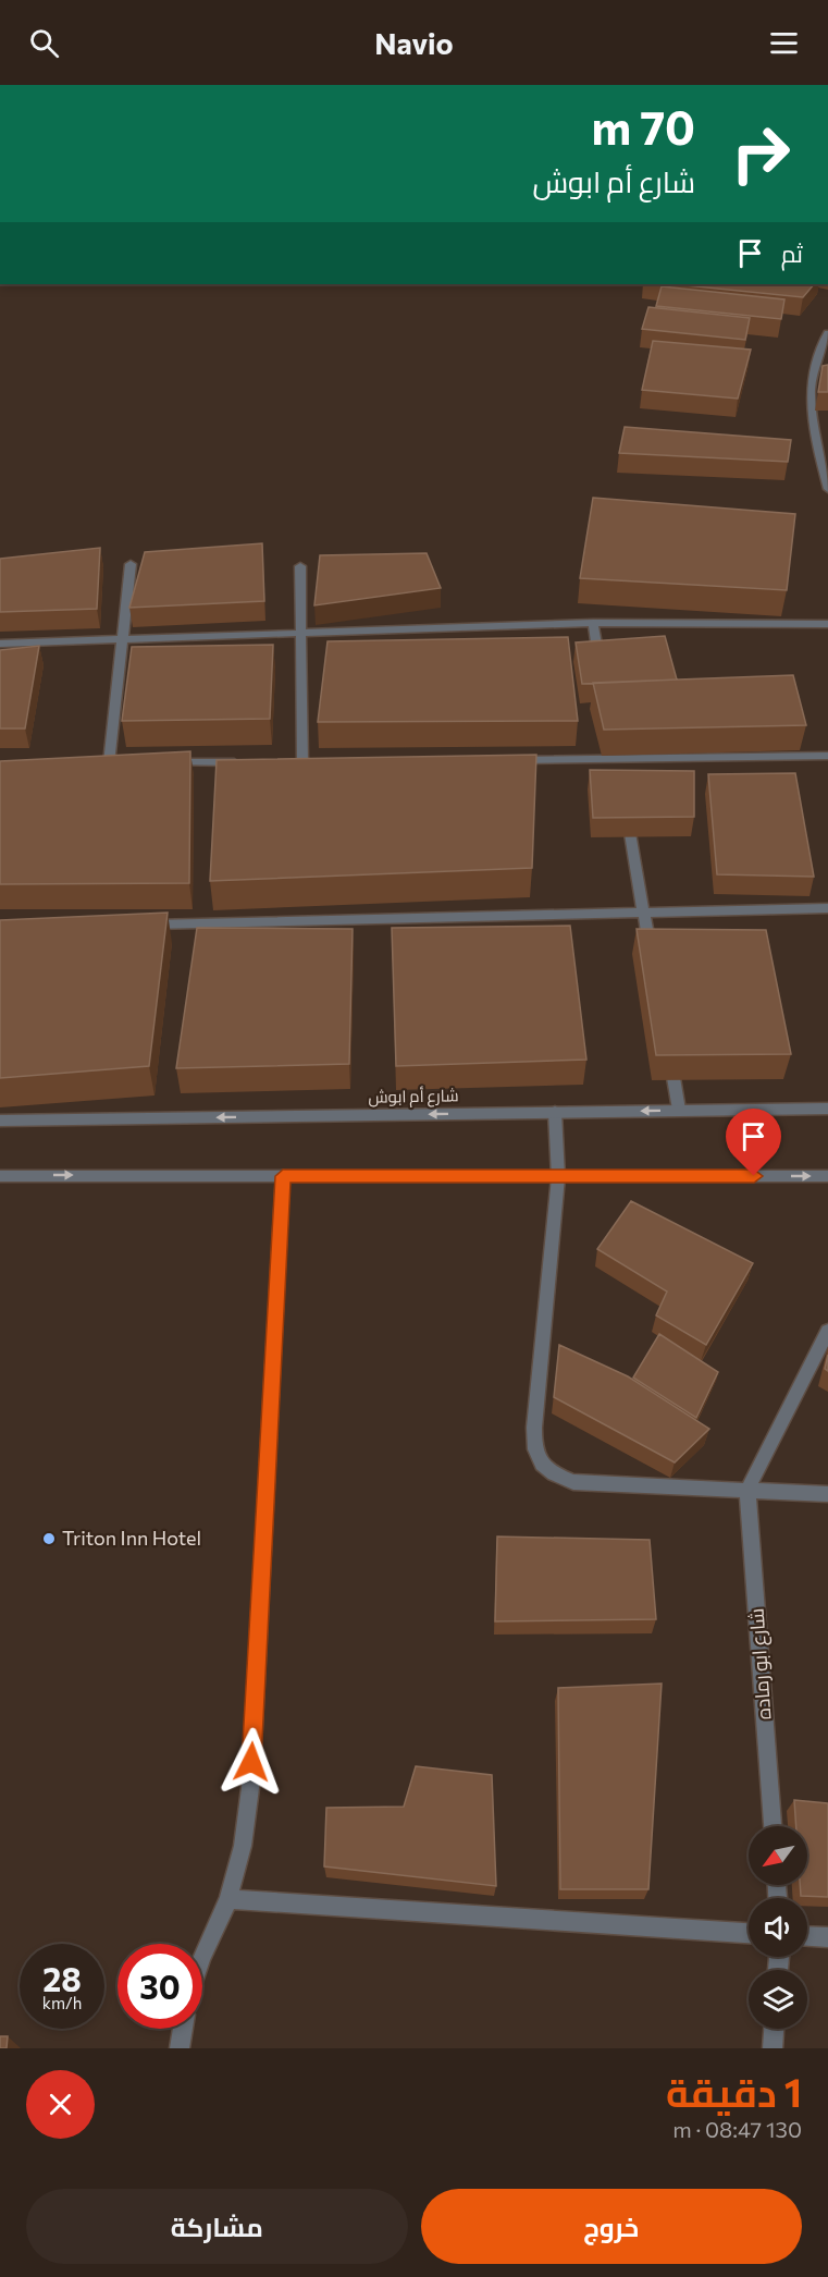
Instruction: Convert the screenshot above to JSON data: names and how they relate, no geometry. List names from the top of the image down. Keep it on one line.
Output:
{"streets":{"street":["شارع أم ابوش","شارع ابو رماده"]},"places":["Triton Inn Hotel"],"north":"bottom left","page":{"header":"Navio","turn":["70 m","شارع أم ابوش"],"then":"ثم","speed":"28 km/h","limit":"30","heading":["1 دقيقة","130 m · 08:47"],"buttons":["خروج","مشاركة"]}}
